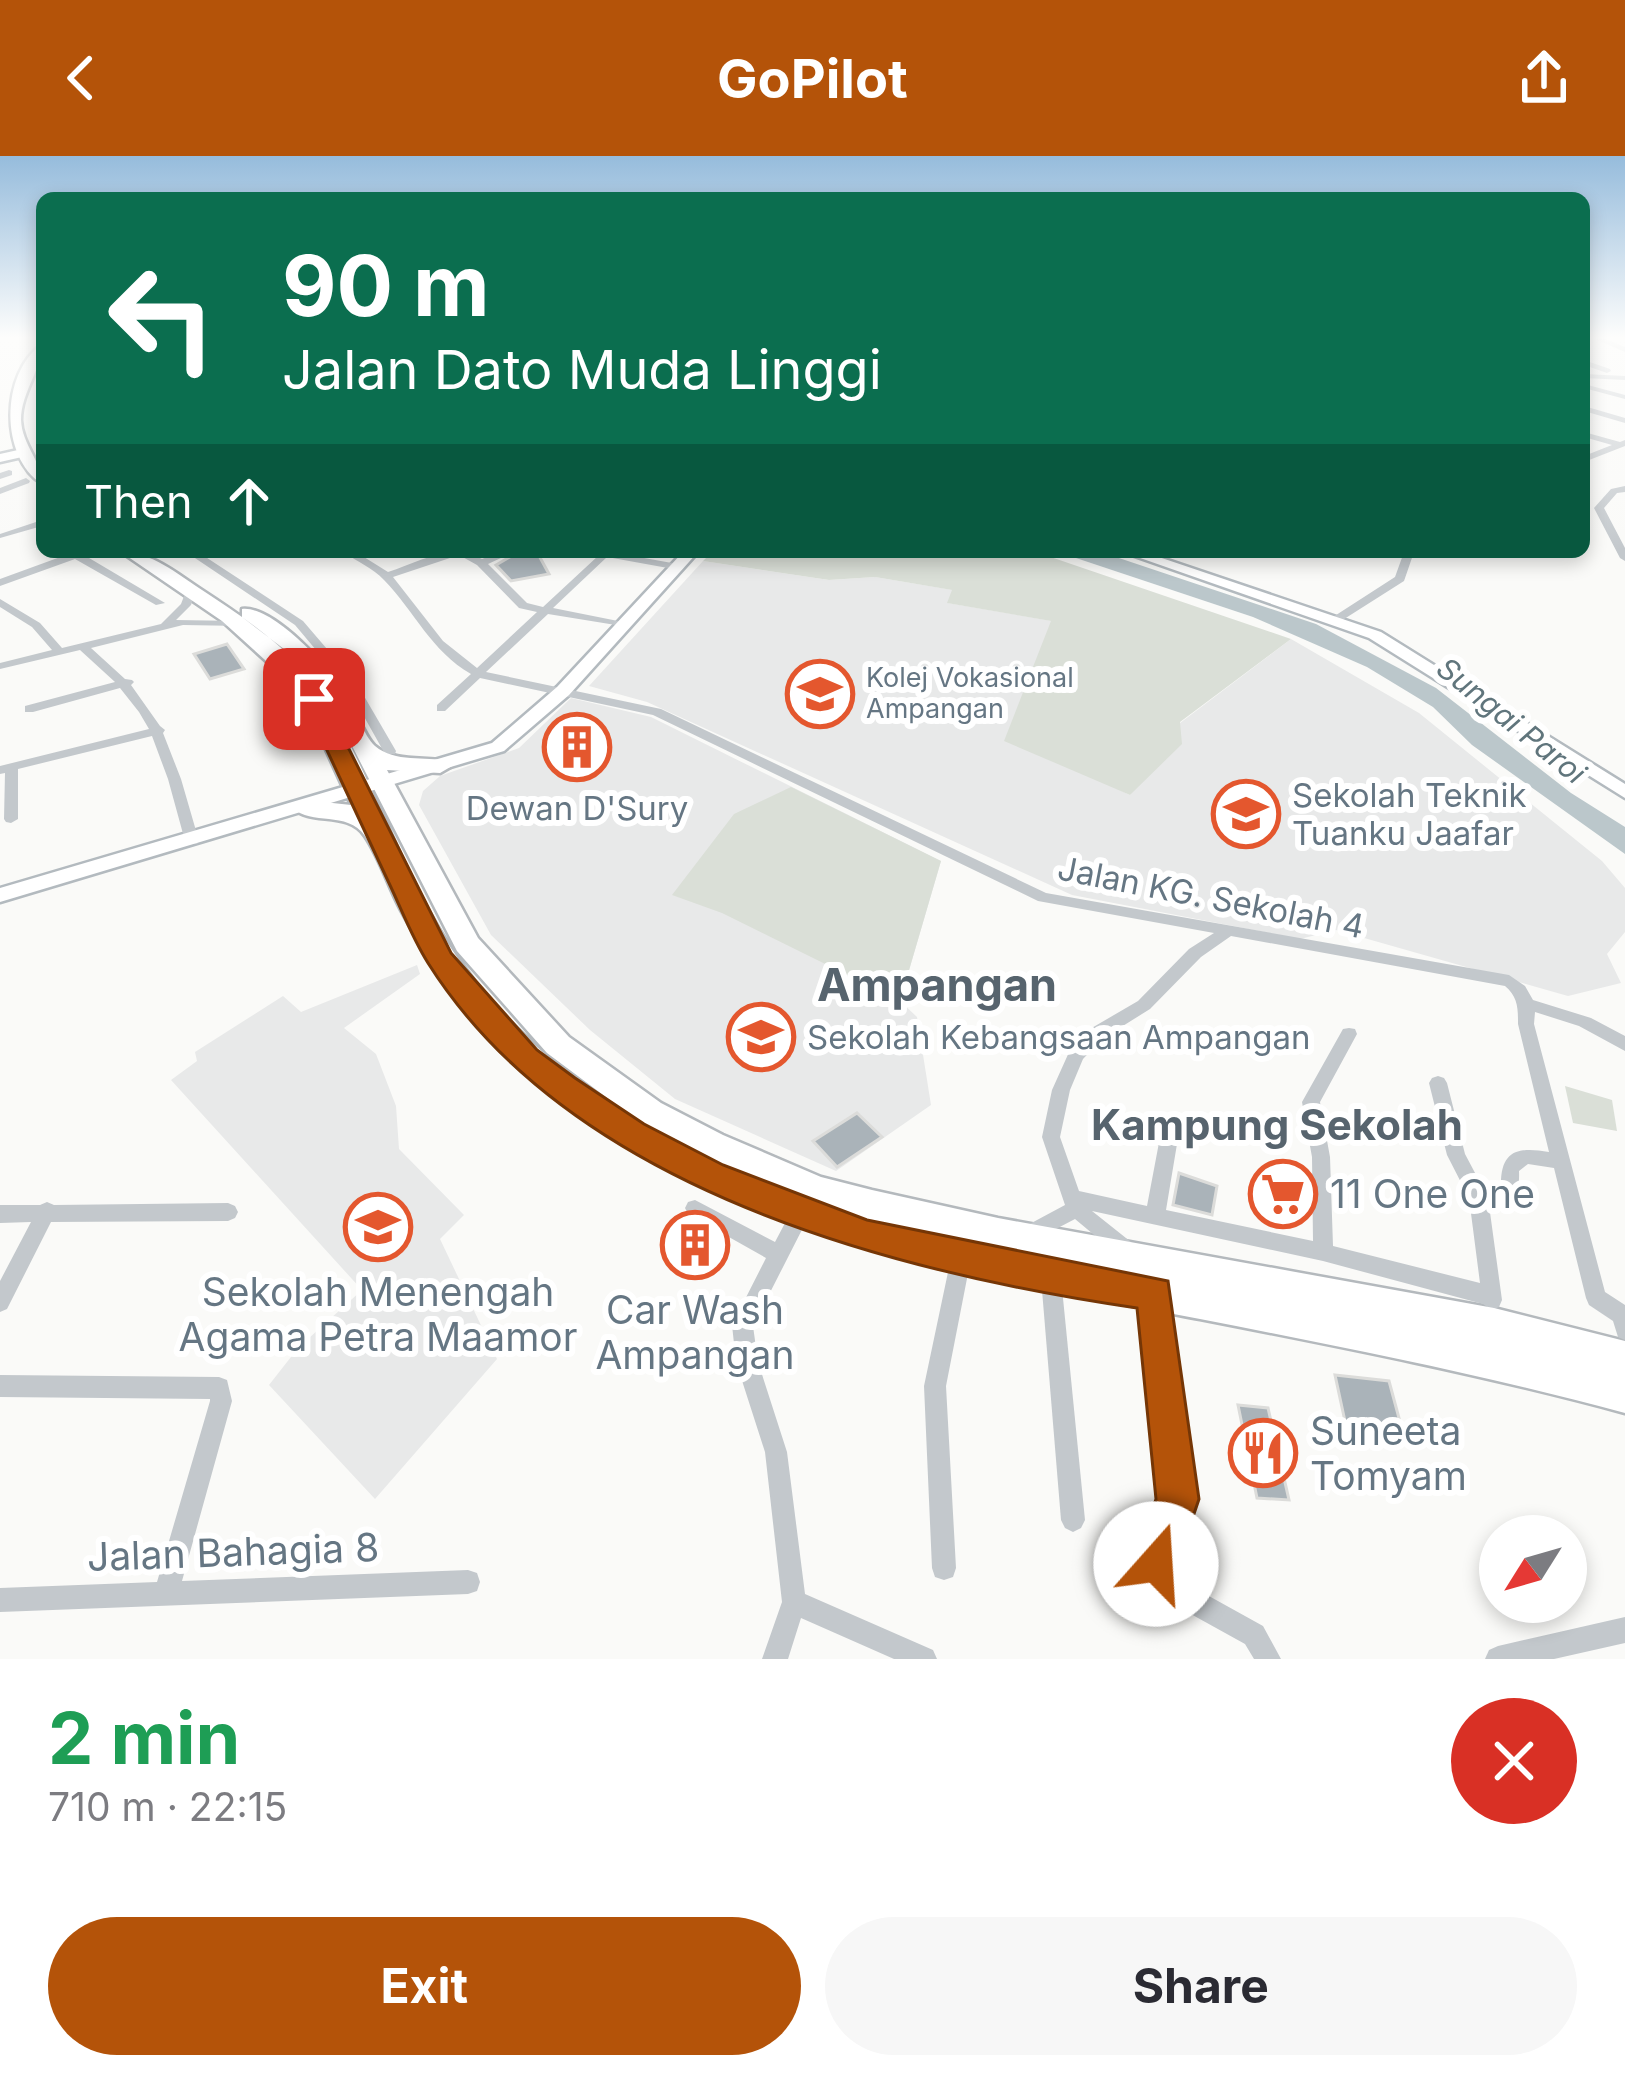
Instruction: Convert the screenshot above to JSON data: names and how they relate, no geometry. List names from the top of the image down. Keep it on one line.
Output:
{"streets":{"street":["Jalan KG. Sekolah 4","Jalan Bahagia 8"]},"districts":["Ampangan","Kampung Sekolah"],"water":["Sungai Paroi"],"places":{"school or university":["Kolej Vokasional Ampangan","Sekolah Teknik Tuanku Jaafar","Sekolah Kebangsaan Ampangan","Sekolah Menengah Agama Petra Maamor"],"building":["Dewan D'Sury","Car Wash Ampangan"],"supermarket":["11 One One"],"restaurant":["Suneeta Tomyam"]},"north":"bottom left","page":{"header":"GoPilot","turn":["90 m","Jalan Dato Muda Linggi"],"then":"Then","heading":["2 min","710 m · 22:15"],"buttons":["Exit","Share"]}}
